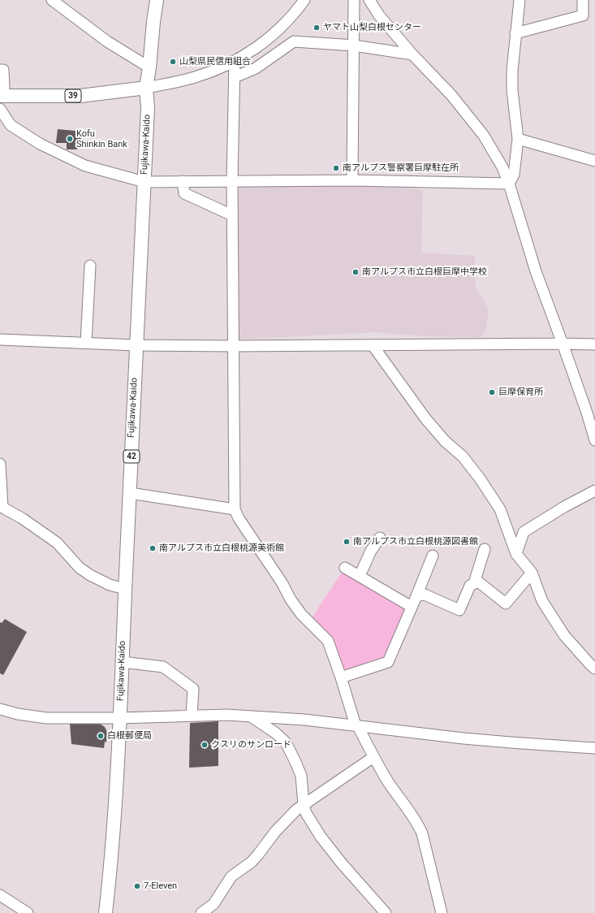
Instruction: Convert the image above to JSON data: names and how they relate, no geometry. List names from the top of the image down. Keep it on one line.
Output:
{"streets":{"main road":["39","Fujikawa-Kaido","42"]},"crossings":[["39","Fujikawa-Kaido"]],"places":["ヤマト山梨白根センター","山梨県民信用組合","Kofu Shinkin Bank","南アルプス警察署巨摩駐在所","南アルプス市立白根巨摩中学校","巨摩保育所","南アルプス市立白根桃源図書館","南アルプス市立白根桃源美術館","白根郵便局","クスリのサンロード","7-Eleven"]}
